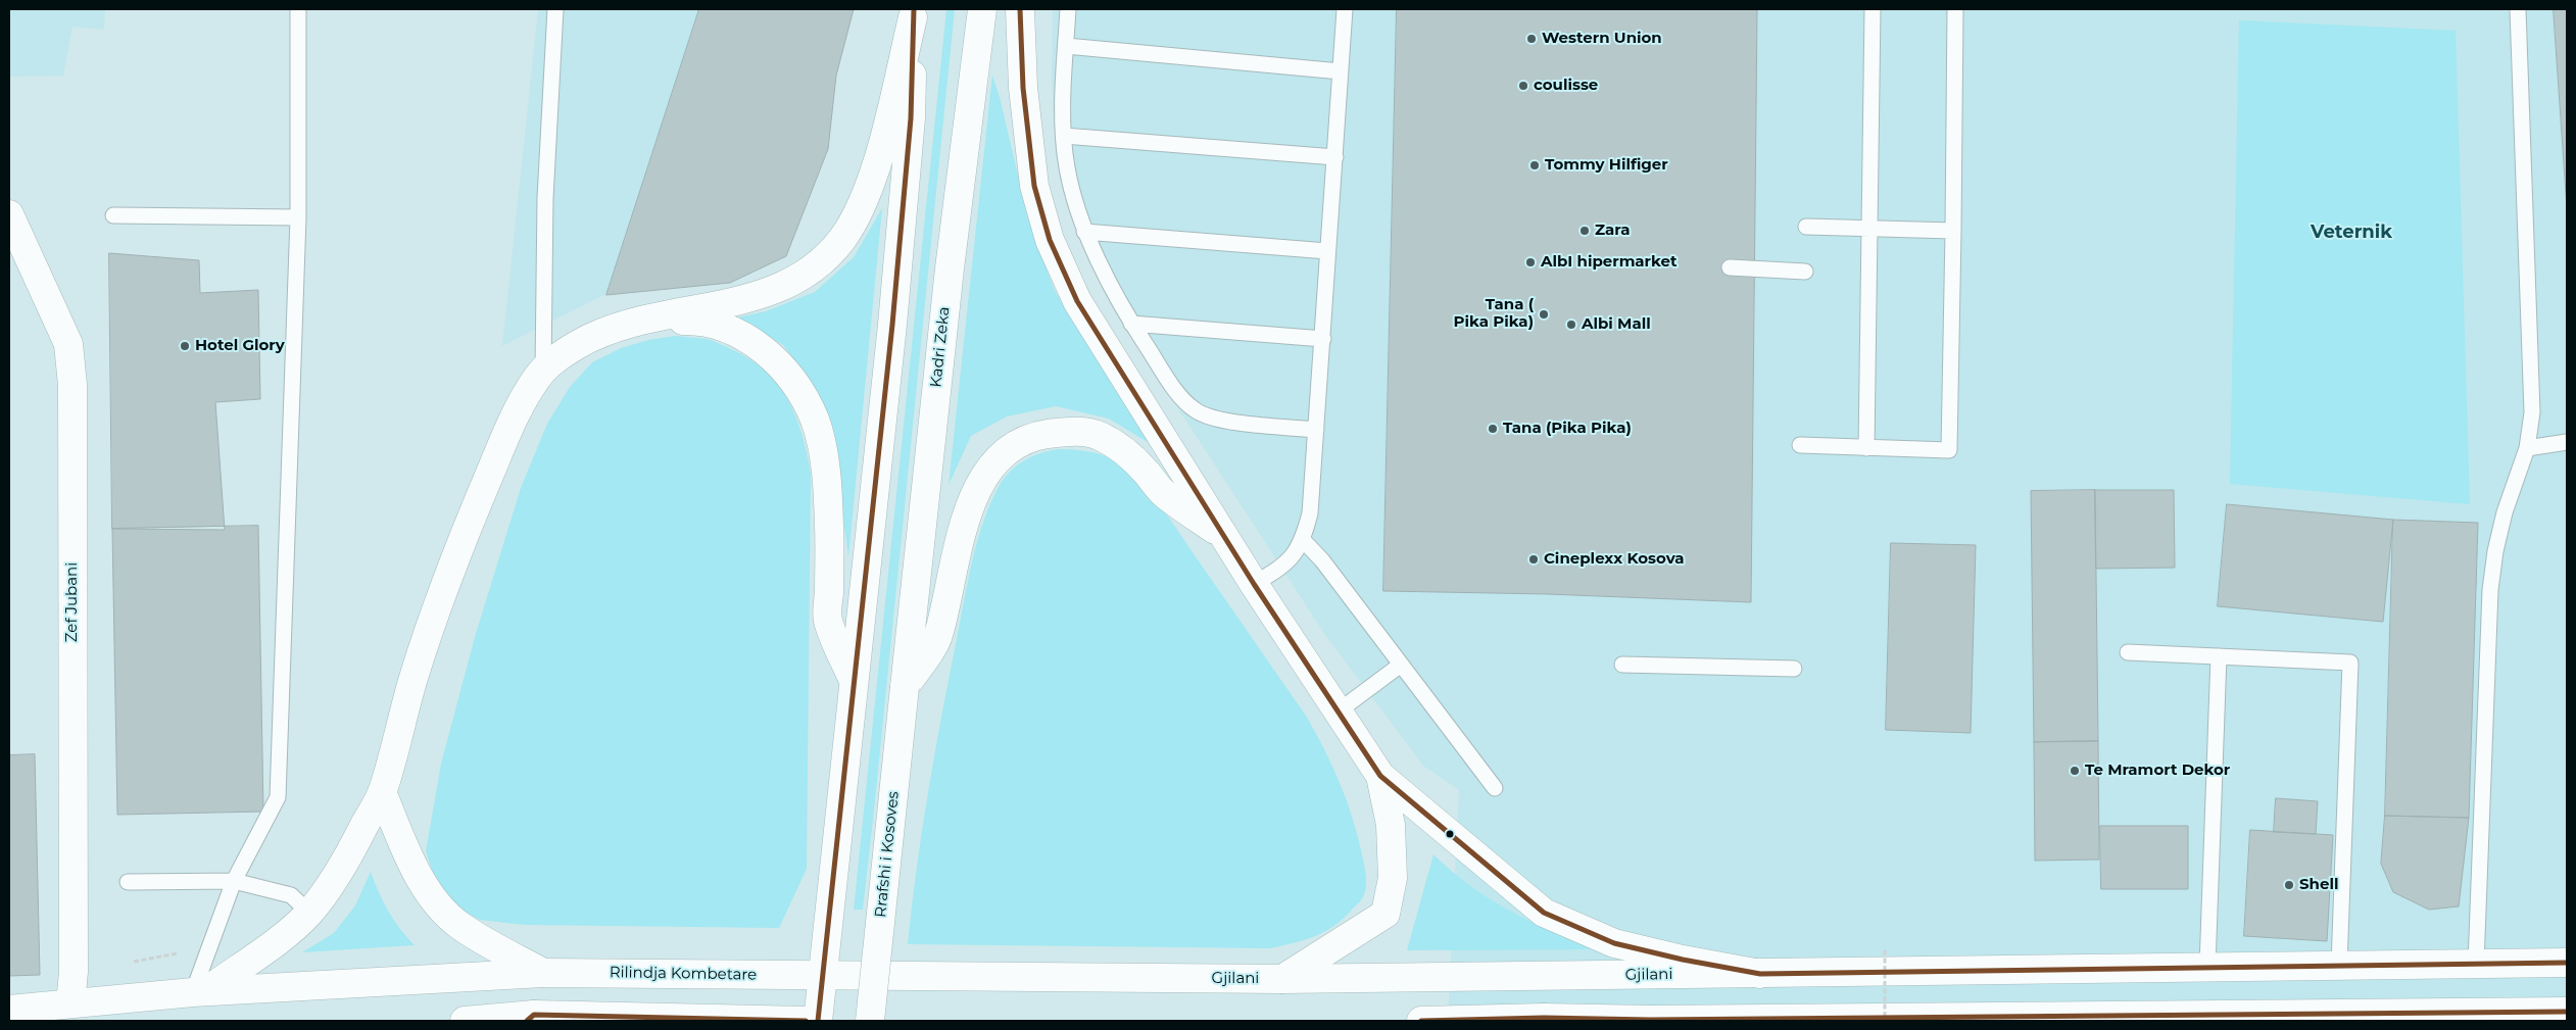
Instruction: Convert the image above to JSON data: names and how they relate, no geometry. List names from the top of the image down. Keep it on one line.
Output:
{"streets":{"main road":["Kadri Zeka","Zef Jubani","Rrafshi i Kosoves","Rilindja Kombetare","Gjilani"]},"crossings":[["Kadri Zeka","Rrafshi i Kosoves"],["Rilindja Kombetare","Gjilani"]],"districts":["Veternik"],"places":["Western Union","coulisse","Tommy Hilfiger","Zara","AlbI hipermarket","Tana ( Pika Pika)","Albi Mall","Hotel Glory","Tana (Pika Pika)","Cineplexx Kosova","Te Mramort Dekor","Shell"]}
